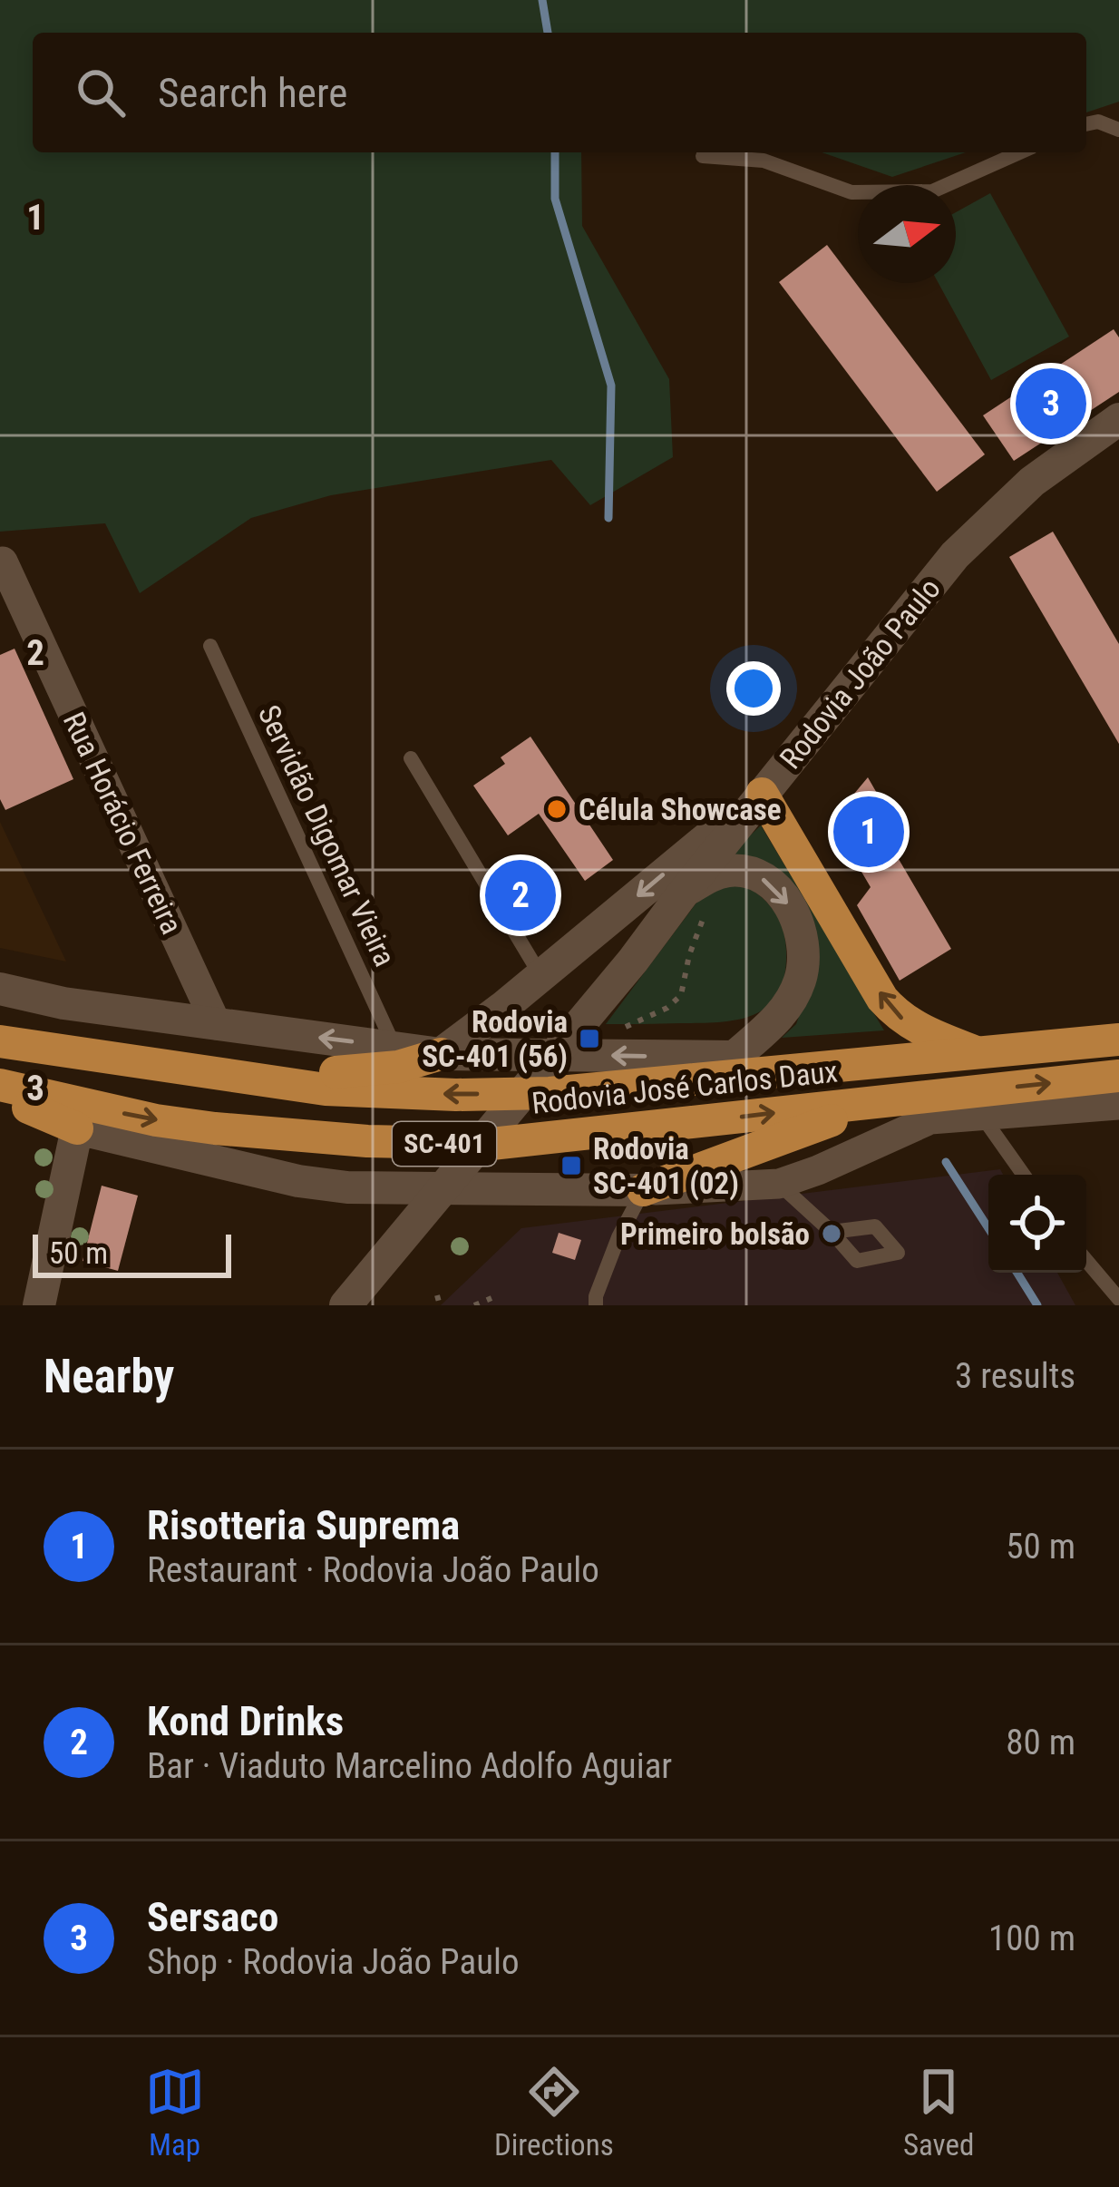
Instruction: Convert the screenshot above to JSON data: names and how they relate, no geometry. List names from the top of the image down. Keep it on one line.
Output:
{"streets":{"highway":["Rodovia José Carlos Daux","SC-401"],"main road":["Rodovia João Paulo"],"street":["Rua Horácio Ferreira"],"lane":["Servidão Digomar Vieira"]},"places":{"other":["Célula Showcase","Primeiro bolsão"],"transit":["Rodovia SC-401 (56)","Rodovia SC-401 (02)"]},"scale_bar":"50 m","north":"right","page":{"search":"Search here","pins":["3","1","2"],"scale":"50 m","heading":["Nearby","3 results"],"list":[{"mark":"1","name":"Risotteria Suprema","note":"Restaurant · Rodovia João Paulo","value":"50 m"},{"mark":"2","name":"Kond Drinks","note":"Bar · Viaduto Marcelino Adolfo Aguiar","value":"80 m"},{"mark":"3","name":"Sersaco","note":"Shop · Rodovia João Paulo","value":"100 m"}],"nav":["Map","Directions","Saved"]},"grid":{"rows":["1","2","3"]}}
